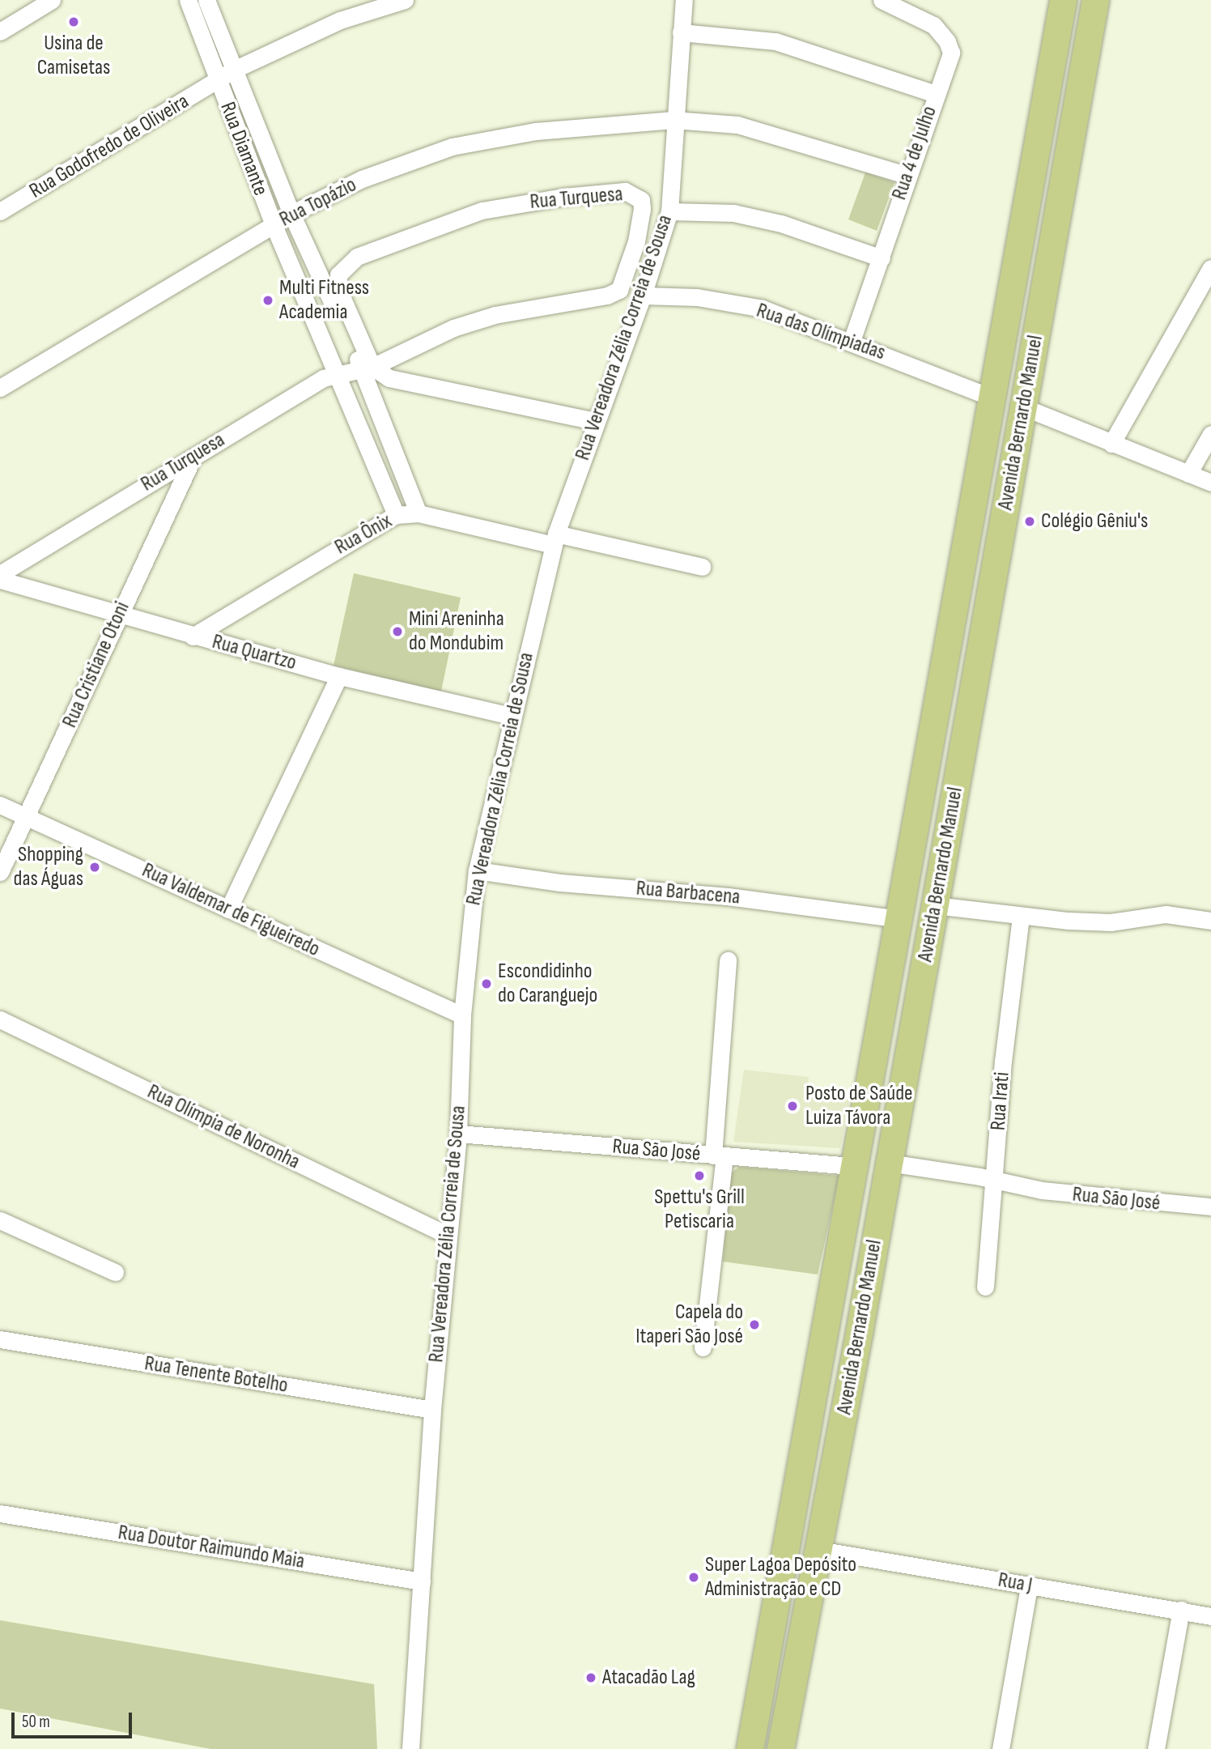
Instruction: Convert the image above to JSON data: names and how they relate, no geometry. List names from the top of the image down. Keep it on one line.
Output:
{"streets":{"main road":["Avenida Bernardo Manuel"],"street":["Rua Godofredo de Oliveira","Rua Diamante","Rua 4 de Julho","Rua Turquesa","Rua Topázio","Rua das Olímpiadas","Rua Vereadora Zélia Correia de Sousa","Rua Ônix","Rua Quartzo","Rua Cristiane Otoni","Rua Barbacena","Rua Valdemar de Figueiredo","Rua Irati","Rua Olímpia de Noronha","Rua São José","Rua Tenente Botelho","Rua Doutor Raimundo Maia","Rua J"]},"crossings":[["Rua Godofredo de Oliveira","Rua Diamante"],["Rua Diamante","Rua Turquesa"],["Rua Diamante","Rua Topázio"],["Rua Diamante","Rua Ônix"],["Rua 4 de Julho","Rua Topázio"],["Rua 4 de Julho","Rua das Olímpiadas"],["Rua Turquesa","Rua Cristiane Otoni"],["Rua Topázio","Rua Vereadora Zélia Correia de Sousa"],["Rua das Olímpiadas","Rua Vereadora Zélia Correia de Sousa"],["Rua das Olímpiadas","Avenida Bernardo Manuel"],["Rua Vereadora Zélia Correia de Sousa","Rua Ônix"],["Rua Vereadora Zélia Correia de Sousa","Rua Quartzo"],["Rua Vereadora Zélia Correia de Sousa","Rua Barbacena"],["Rua Vereadora Zélia Correia de Sousa","Rua Valdemar de Figueiredo"],["Rua Vereadora Zélia Correia de Sousa","Rua Olímpia de Noronha"],["Rua Vereadora Zélia Correia de Sousa","Rua São José"],["Rua Vereadora Zélia Correia de Sousa","Rua Tenente Botelho"],["Rua Vereadora Zélia Correia de Sousa","Rua Doutor Raimundo Maia"],["Avenida Bernardo Manuel","Rua Barbacena"],["Avenida Bernardo Manuel","Rua São José"],["Avenida Bernardo Manuel","Rua J"],["Rua Ônix","Rua Quartzo"],["Rua Quartzo","Rua Cristiane Otoni"],["Rua Cristiane Otoni","Rua Valdemar de Figueiredo"],["Rua Irati","Rua São José"]],"places":["Usina de Camisetas","Multi Fitness Academia","Colégio Gêniu's","Mini Areninha do Mondubim","Shopping das Águas","Escondidinho do Caranguejo","Posto de Saúde Luiza Távora","Spettu's Grill Petiscaria","Capela do Itaperi São José","Super Lagoa Depósito Administração e CD","Atacadão Lag"],"scale_bar":"50 m"}
